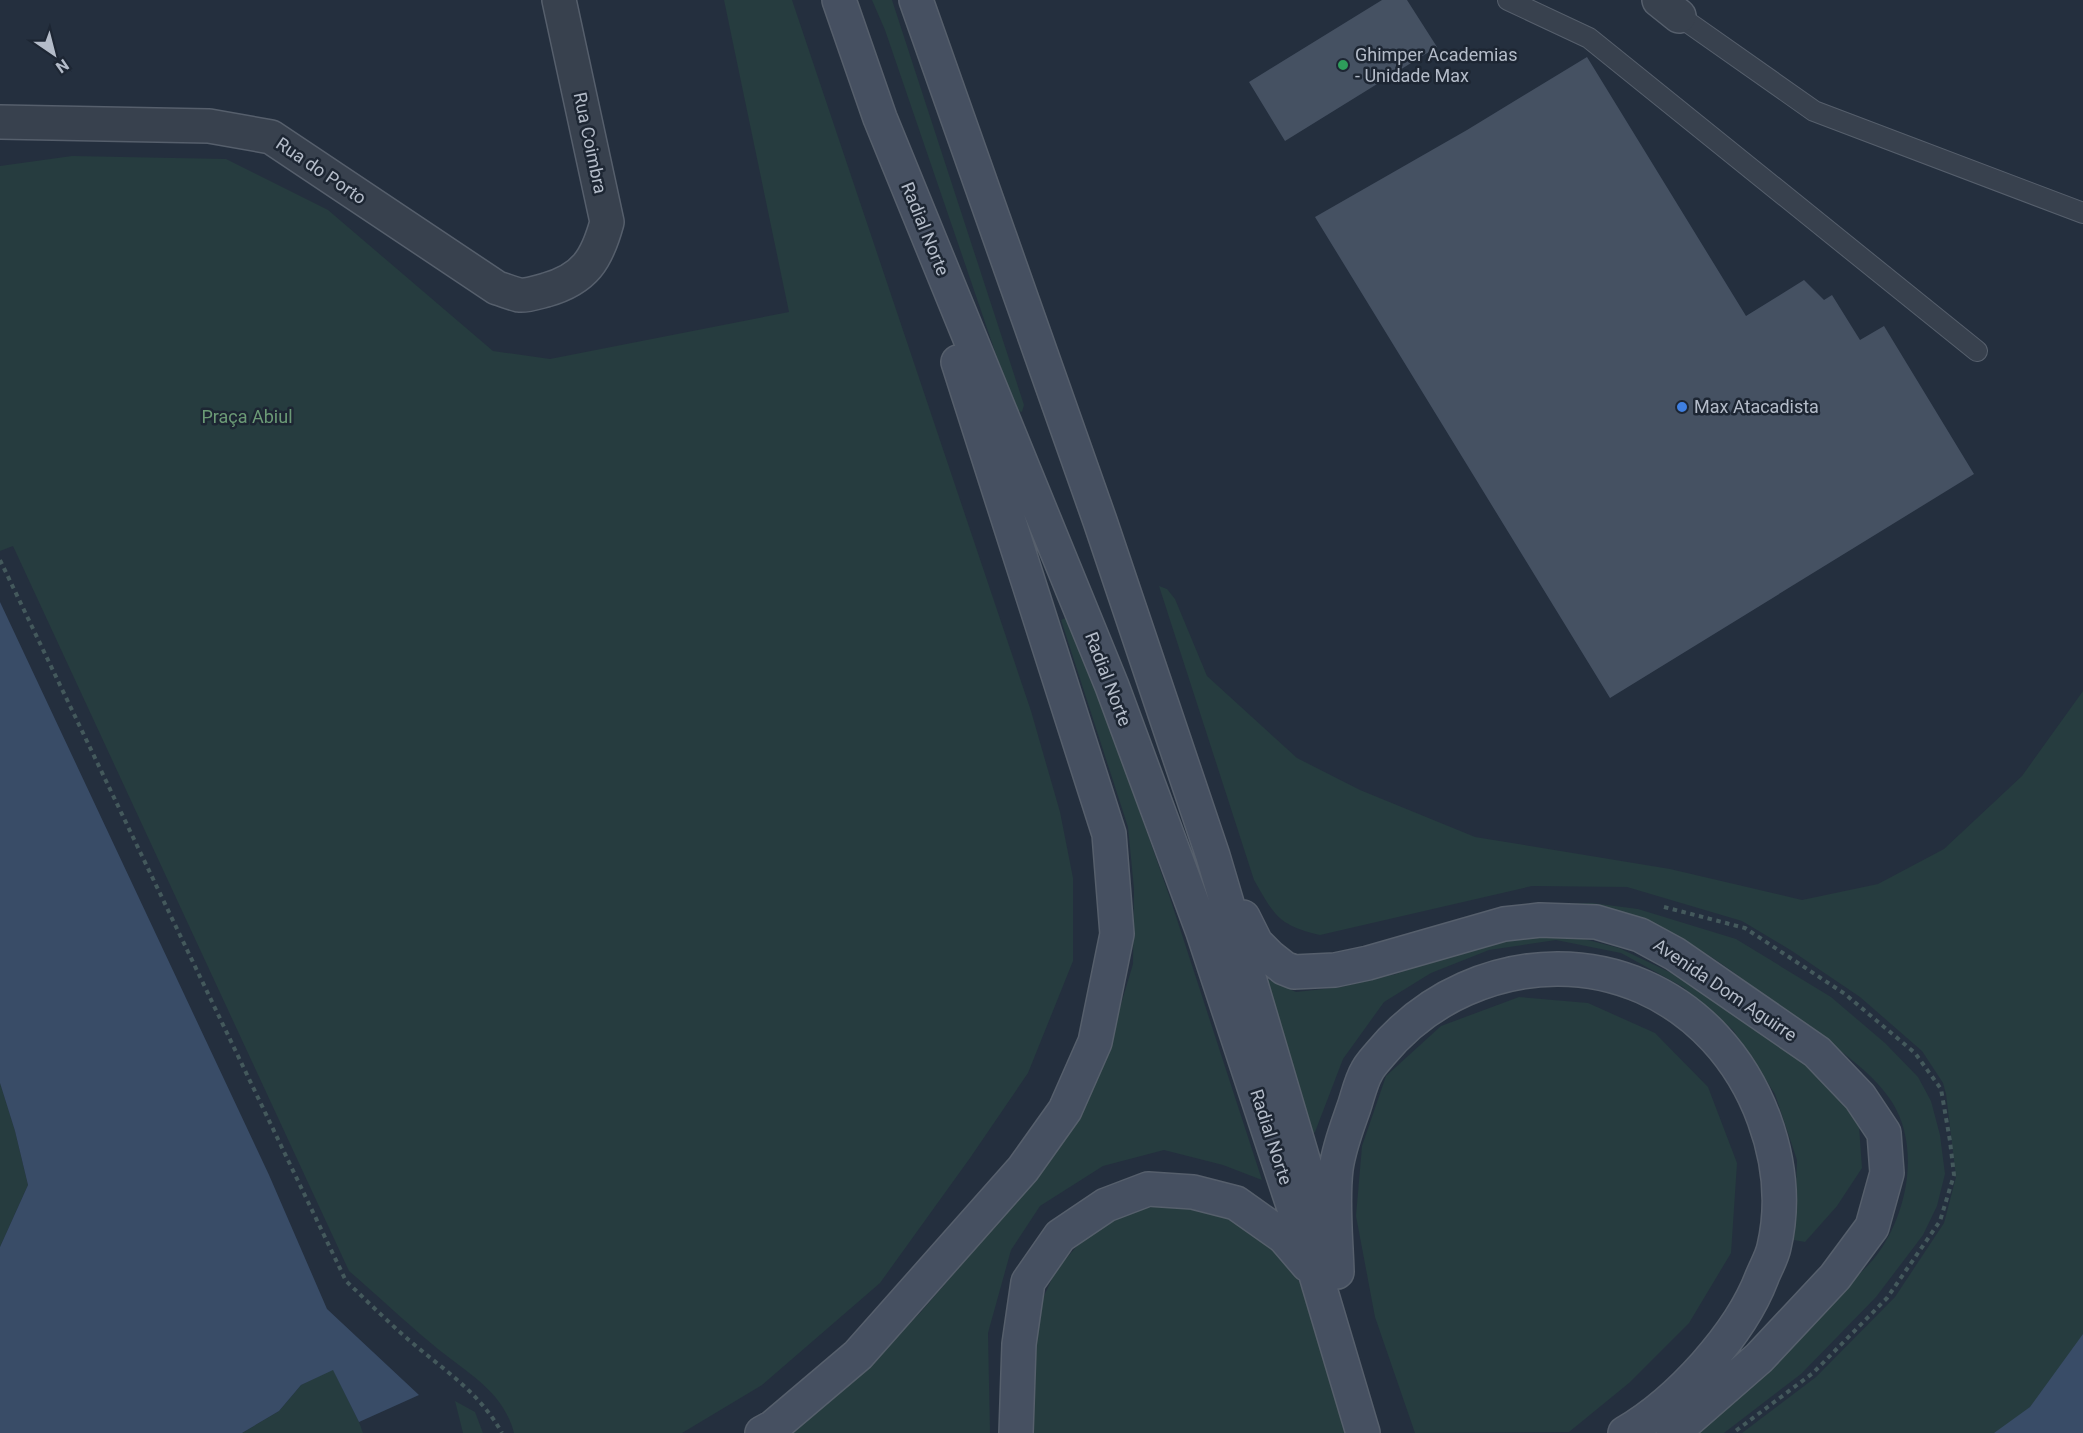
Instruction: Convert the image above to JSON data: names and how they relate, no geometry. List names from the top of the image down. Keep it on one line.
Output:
{"streets":{"main road":["Radial Norte","Avenida Dom Aguirre"],"street":["Rua Coimbra","Rua do Porto"]},"crossings":[["Rua Coimbra","Rua do Porto"],["Radial Norte","Avenida Dom Aguirre"]],"parks":["Praça Abiul"],"places":["Ghimper Academias - Unidade Max","Max Atacadista"],"north":"bottom right"}
